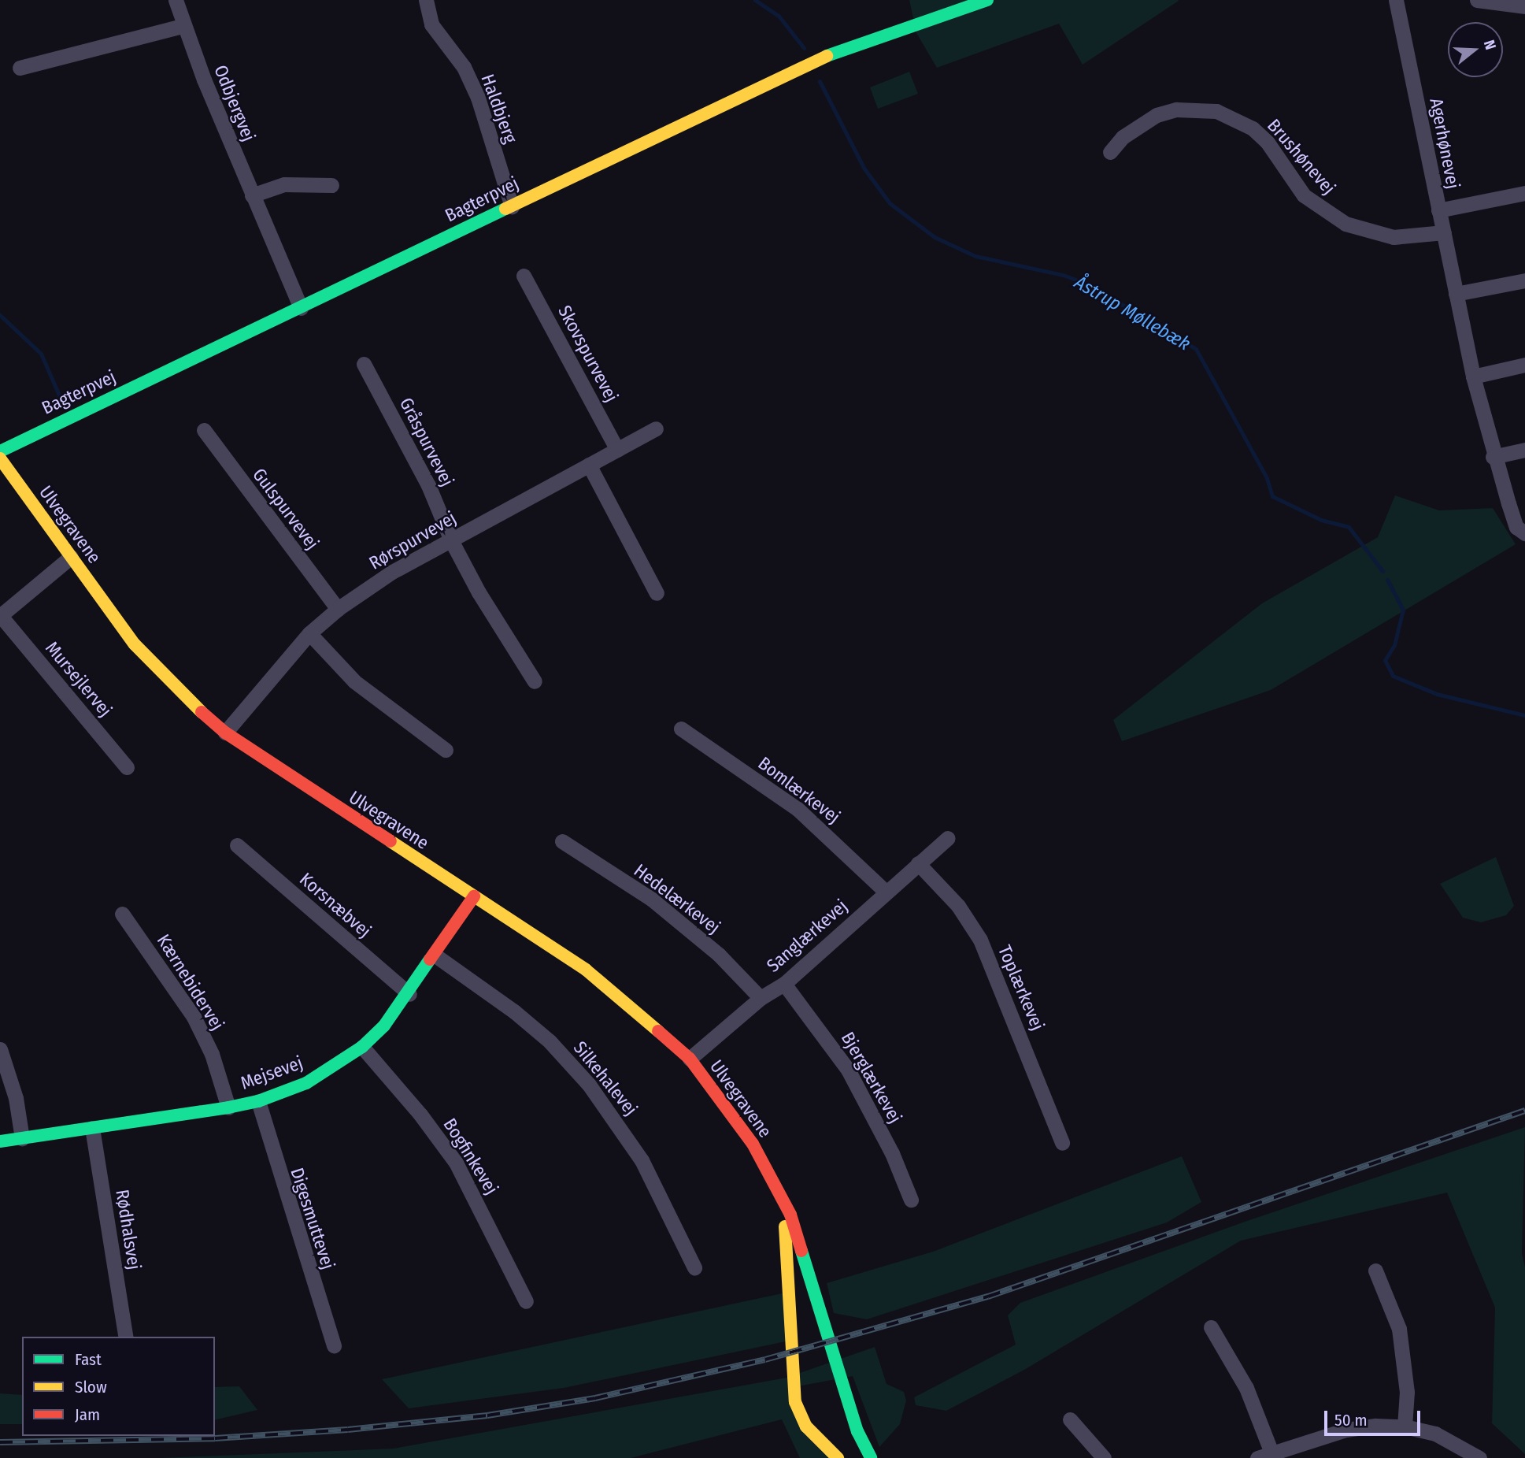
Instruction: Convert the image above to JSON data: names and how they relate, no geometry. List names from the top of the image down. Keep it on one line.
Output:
{"streets":{"street":["Odbjergvej","Haldbjerg","Agerhønevej","Brushønevej","Bagterpvej","Skovspurvevej","Gråspurvevej","Gulspurvevej","Ulvegravene","Rørspurvevej","Mursejlervej","Bomlærkevej","Hedelærkevej","Korsnæbvej","Sanglærkevej","Kærnebidervej","Toplærkevej","Mejsevej","Bjerglærkevej","Silkehalevej","Bogfinkevej","Digesmuttevej","Rødhalsvej"]},"crossings":[["Odbjergvej","Bagterpvej"],["Haldbjerg","Bagterpvej"],["Agerhønevej","Brushønevej"],["Skovspurvevej","Rørspurvevej"],["Gråspurvevej","Rørspurvevej"],["Gulspurvevej","Rørspurvevej"],["Ulvegravene","Rørspurvevej"],["Ulvegravene","Sanglærkevej"],["Ulvegravene","Mejsevej"],["Bomlærkevej","Sanglærkevej"],["Hedelærkevej","Sanglærkevej"],["Korsnæbvej","Mejsevej"],["Sanglærkevej","Toplærkevej"],["Sanglærkevej","Bjerglærkevej"],["Kærnebidervej","Mejsevej"],["Mejsevej","Silkehalevej"],["Mejsevej","Bogfinkevej"],["Mejsevej","Digesmuttevej"],["Mejsevej","Rødhalsvej"]],"water":["Åstrup Møllebæk"],"legend":["Fast","Slow","Jam"],"scale_bar":"50 m","north":"right"}
